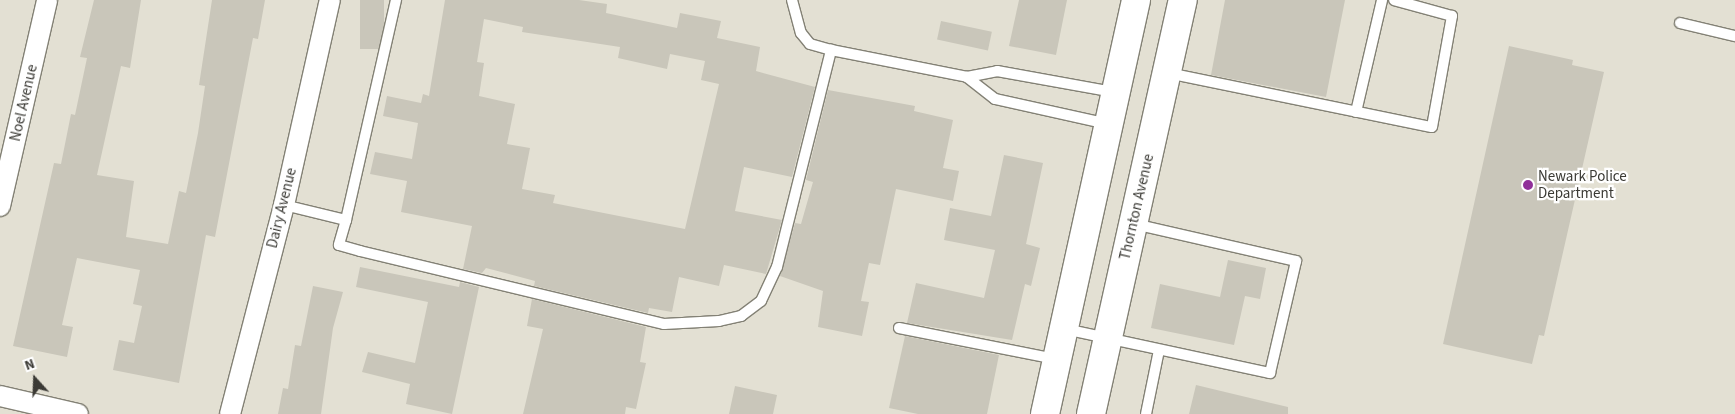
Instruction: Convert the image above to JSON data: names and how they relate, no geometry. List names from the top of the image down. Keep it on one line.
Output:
{"streets":{"main road":["Thornton Avenue"],"street":["Noel Avenue","Dairy Avenue"]},"places":["Newark Police Department"],"north":"top"}
